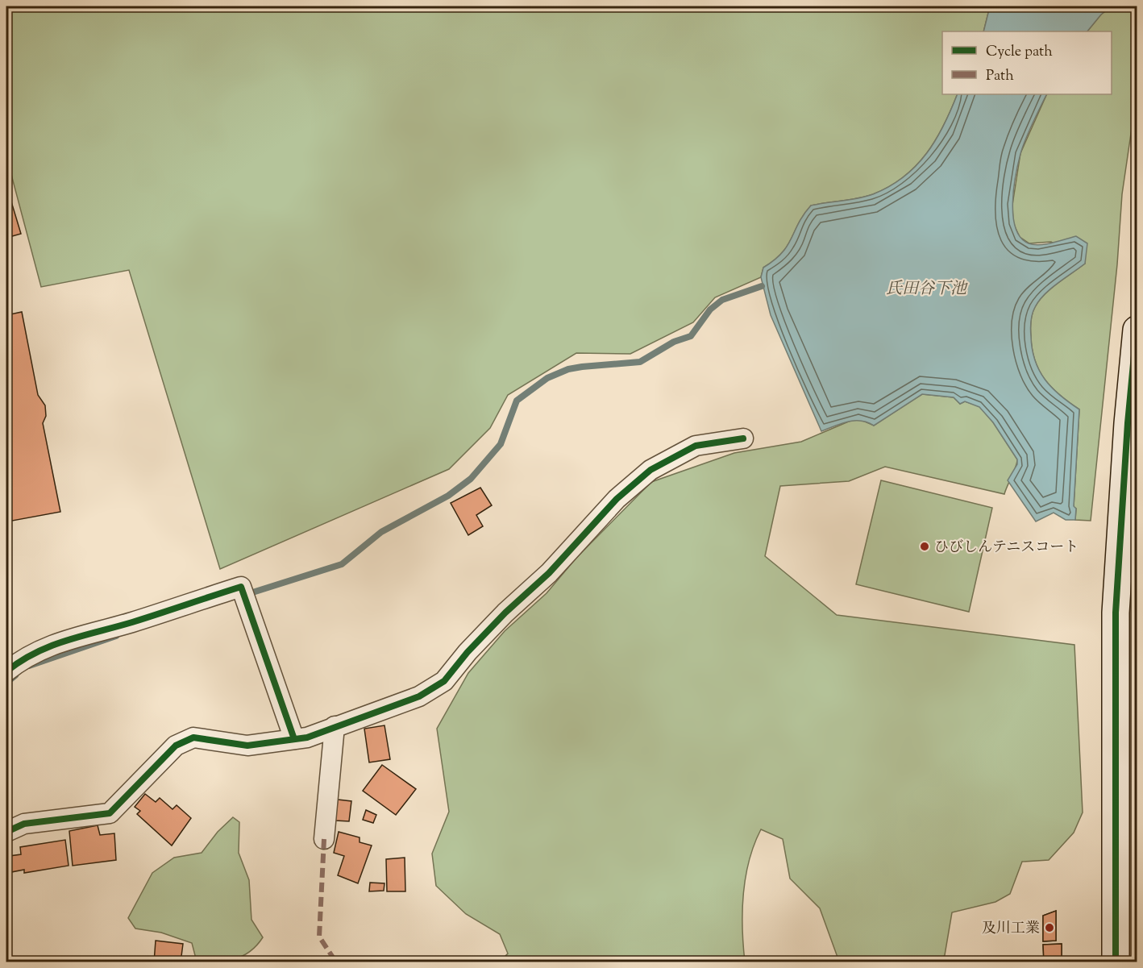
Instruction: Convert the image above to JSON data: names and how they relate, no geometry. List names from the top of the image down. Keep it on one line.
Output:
{"water":["氏田谷下池"],"places":["ひびしんテニスコート","及川工業"],"legend":["Cycle path","Path"]}
